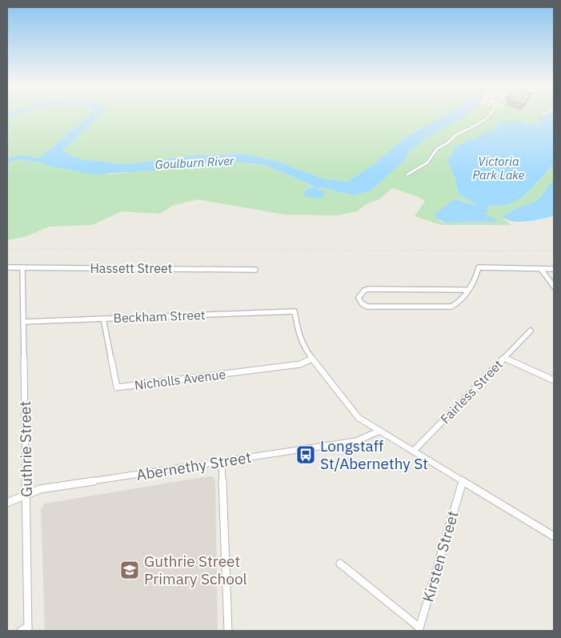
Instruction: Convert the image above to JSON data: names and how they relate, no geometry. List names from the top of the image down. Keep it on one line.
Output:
{"streets":{"street":["Hassett Street","Beckham Street","Nicholls Avenue","Fairless Street","Guthrie Street","Abernethy Street","Kirsten Street"]},"crossings":[["Hassett Street","Guthrie Street"],["Beckham Street","Nicholls Avenue"],["Beckham Street","Guthrie Street"],["Guthrie Street","Abernethy Street"]],"water":["Victoria Park Lake","Goulburn River"],"places":{"bus stop":["Longstaff St/Abernethy St"],"school or university":["Guthrie Street Primary School"]}}
